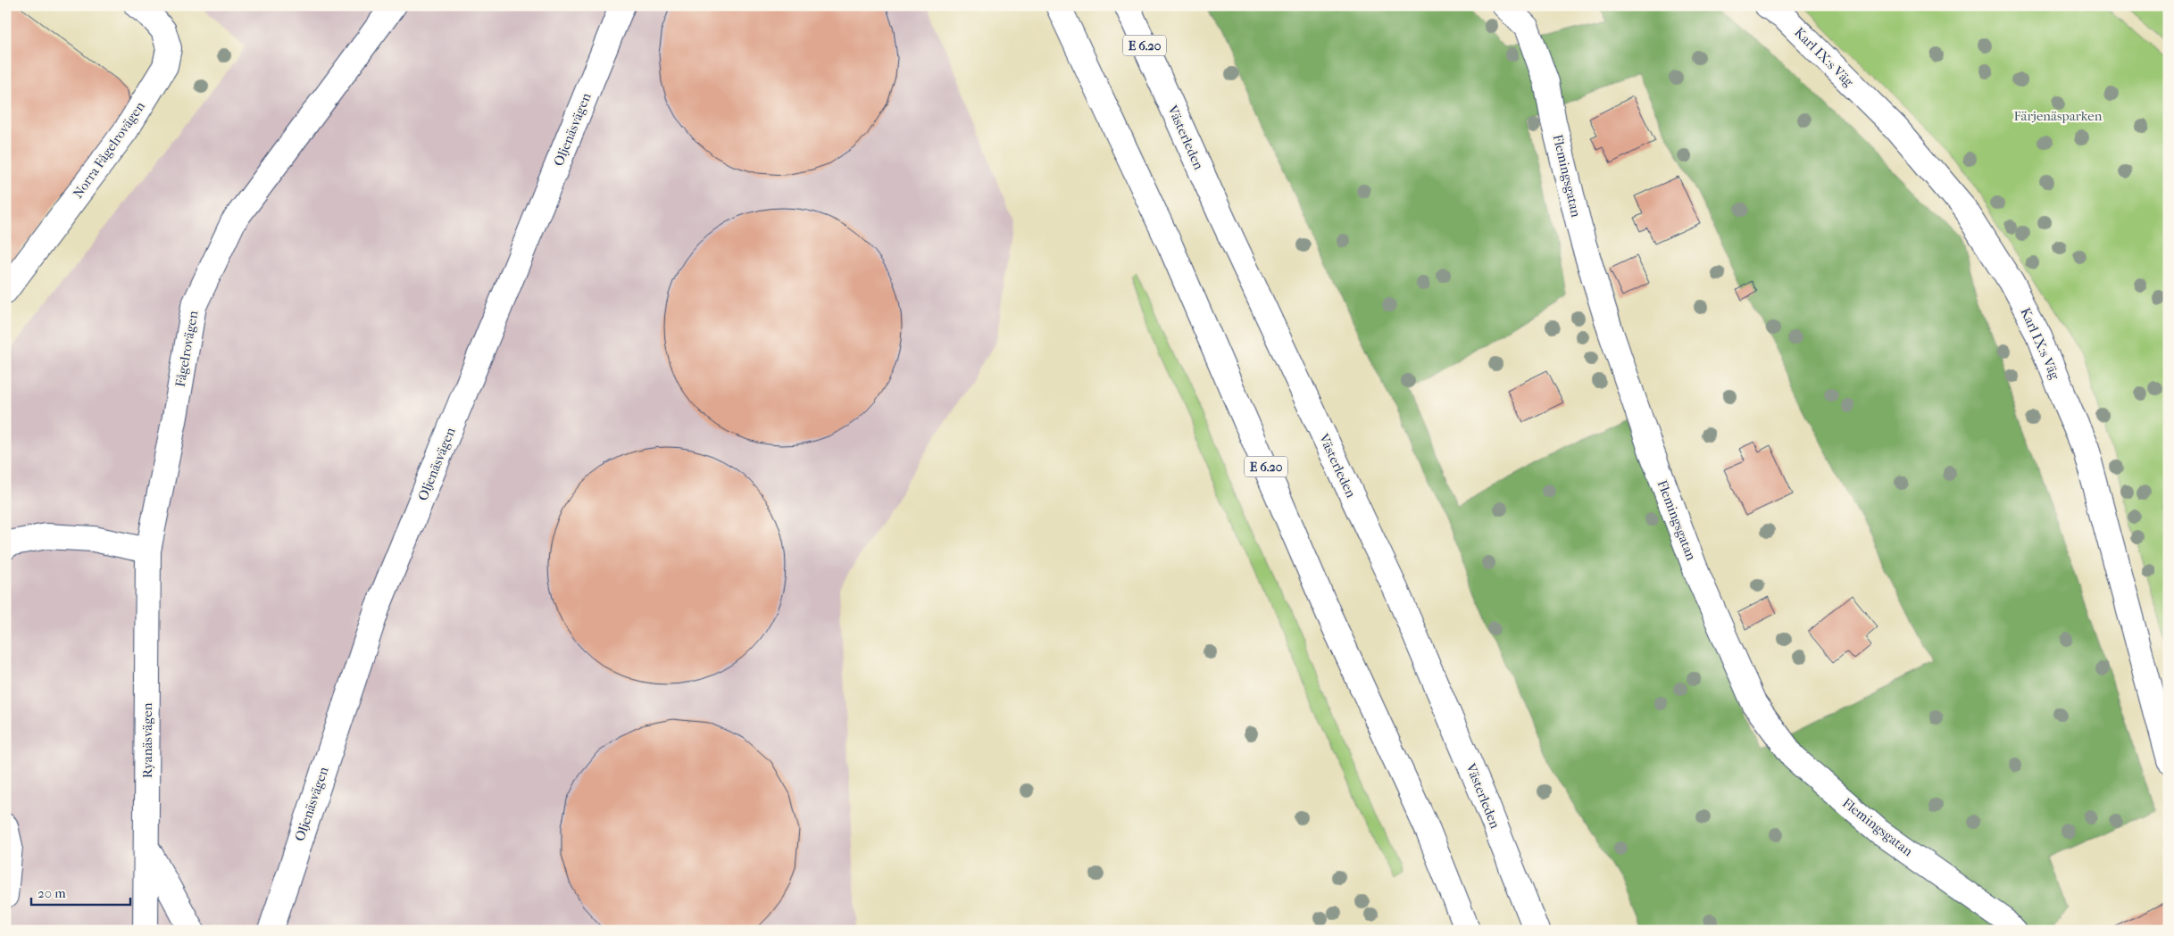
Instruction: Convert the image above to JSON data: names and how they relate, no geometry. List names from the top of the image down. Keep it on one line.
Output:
{"streets":{"main road":["E 6.20","Karl IX:s Väg","Oljenäsvägen","Västerleden","Norra Fågelrovägen","Flemingsgatan","Fågelrovägen","Ryanäsvägen"]},"crossings":[["Fågelrovägen","Ryanäsvägen"]],"parks":["Färjenäsparken"],"scale_bar":"20 m"}
